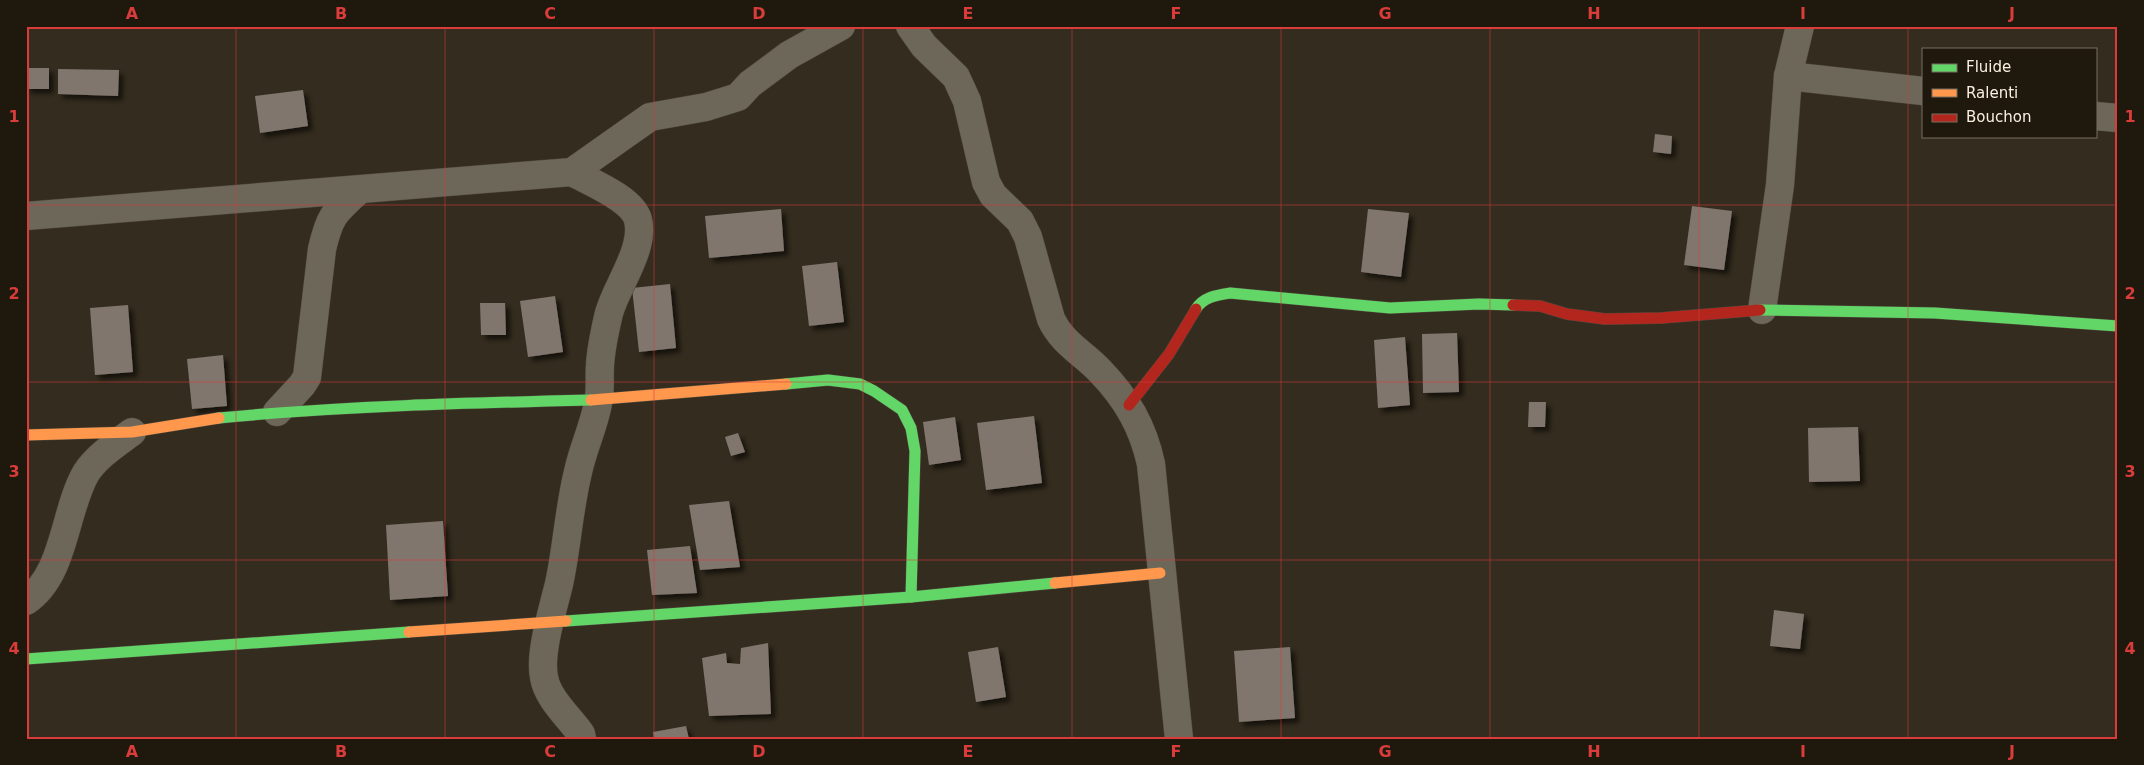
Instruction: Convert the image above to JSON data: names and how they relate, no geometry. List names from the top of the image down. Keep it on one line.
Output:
{"legend":["Fluide","Ralenti","Bouchon"],"grid":{"columns":["A","B","C","D","E","F","G","H","I","J"],"rows":["1","2","3","4"]}}
